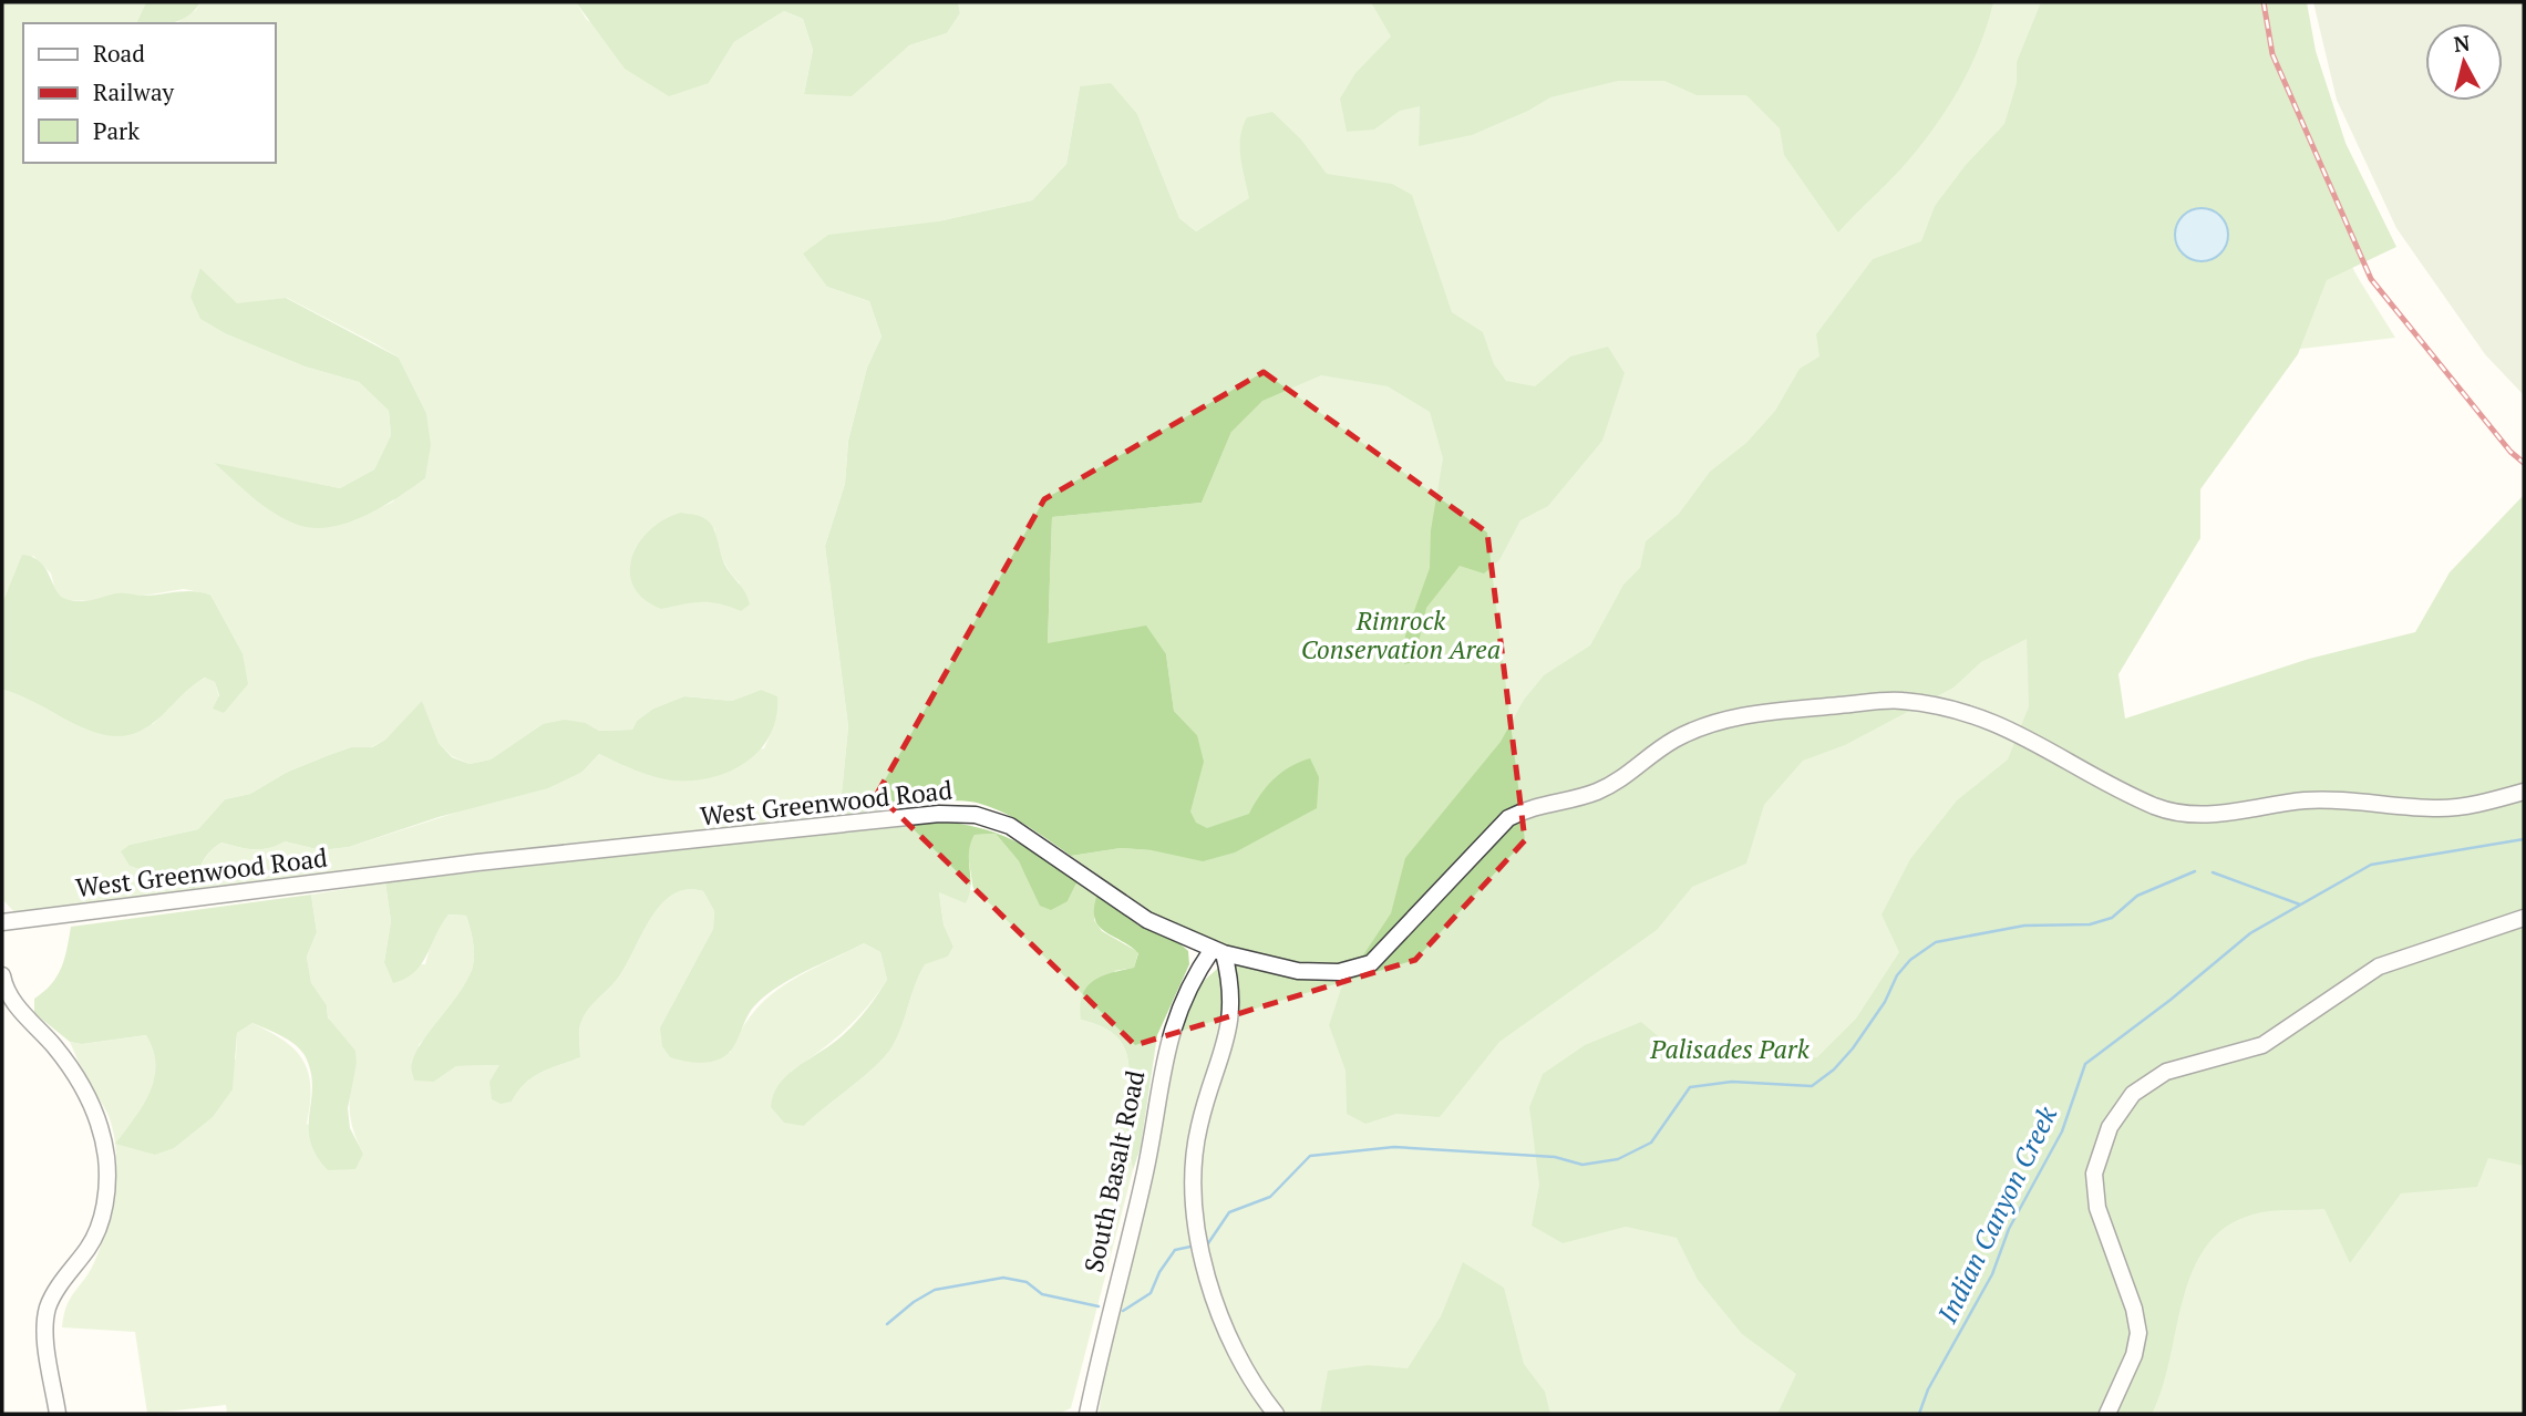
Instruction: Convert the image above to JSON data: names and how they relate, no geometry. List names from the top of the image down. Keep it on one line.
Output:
{"streets":{"street":["West Greenwood Road","South Basalt Road"]},"crossings":[["West Greenwood Road","South Basalt Road"]],"water":["Indian Canyon Creek"],"parks":["Rimrock Conservation Area","Palisades Park"],"legend":["Road","Railway","Park"],"north":"top"}
